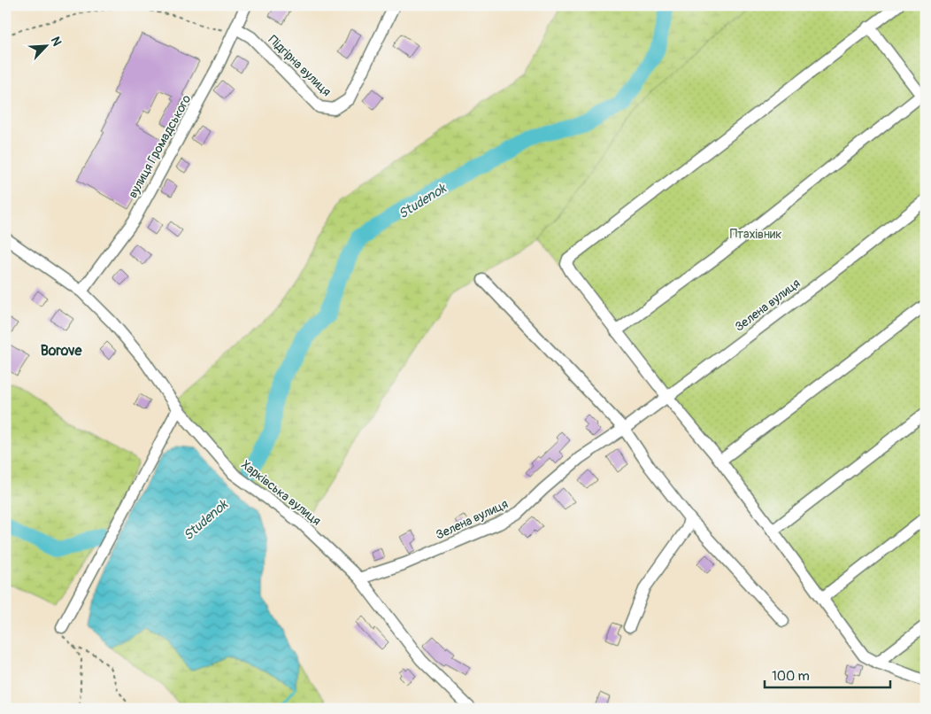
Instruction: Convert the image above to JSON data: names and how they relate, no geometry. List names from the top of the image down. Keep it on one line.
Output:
{"streets":{"street":["Підгірна вулиця","вулиця Громадського","Зелена вулиця","Харківська вулиця"]},"crossings":[["Підгірна вулиця","вулиця Громадського"],["вулиця Громадського","Харківська вулиця"],["Зелена вулиця","Харківська вулиця"]],"districts":["Borove"],"water":["Studenok"],"parks":["Птахівник"],"scale_bar":"100 m","north":"top right"}
